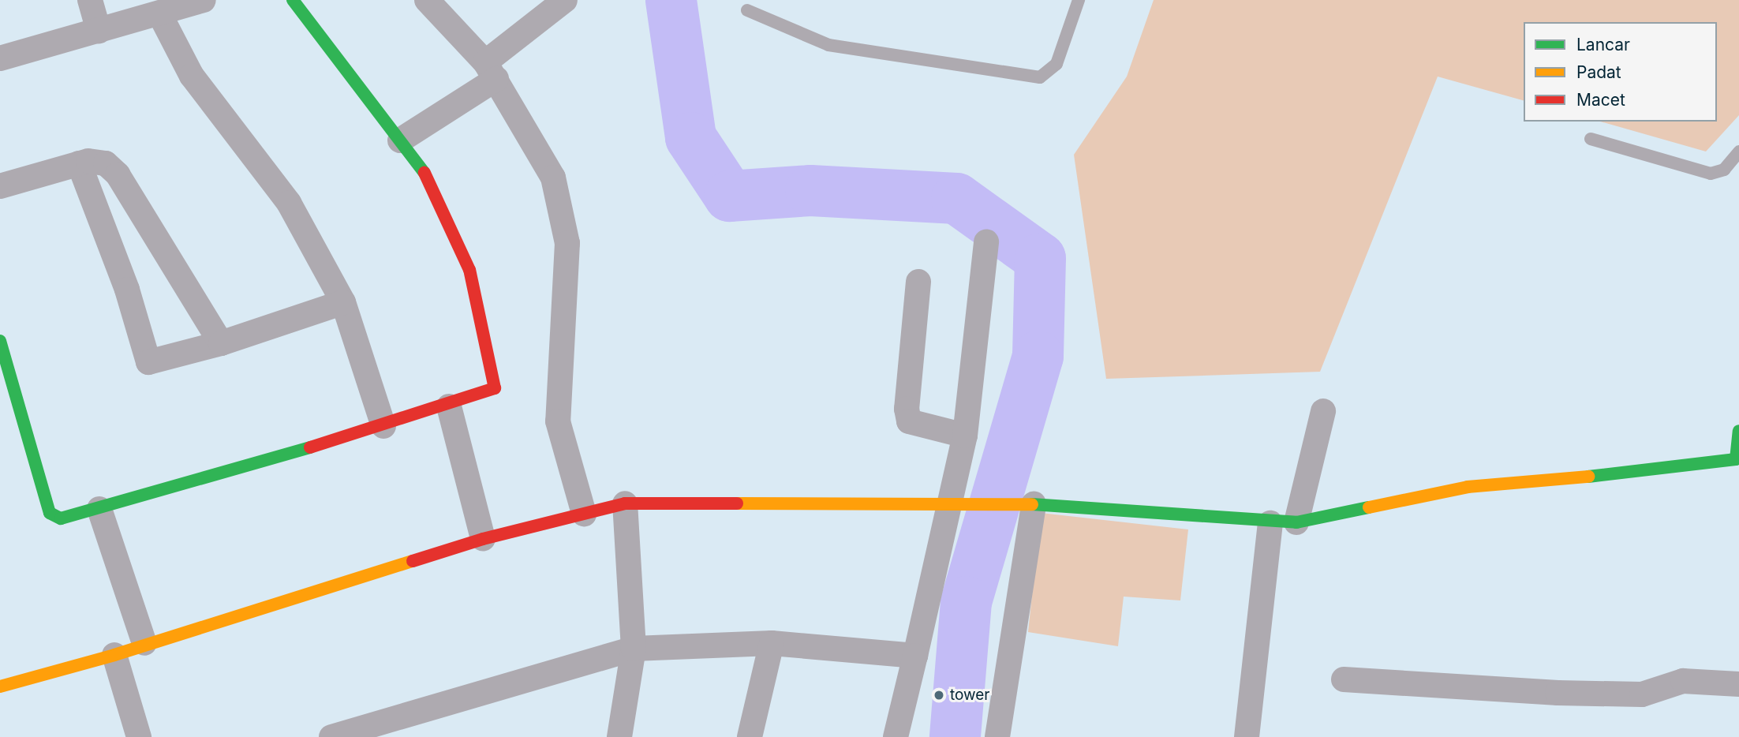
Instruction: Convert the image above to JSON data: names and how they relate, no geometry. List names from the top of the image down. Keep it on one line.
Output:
{"places":["tower"],"legend":["Lancar","Padat","Macet"]}
